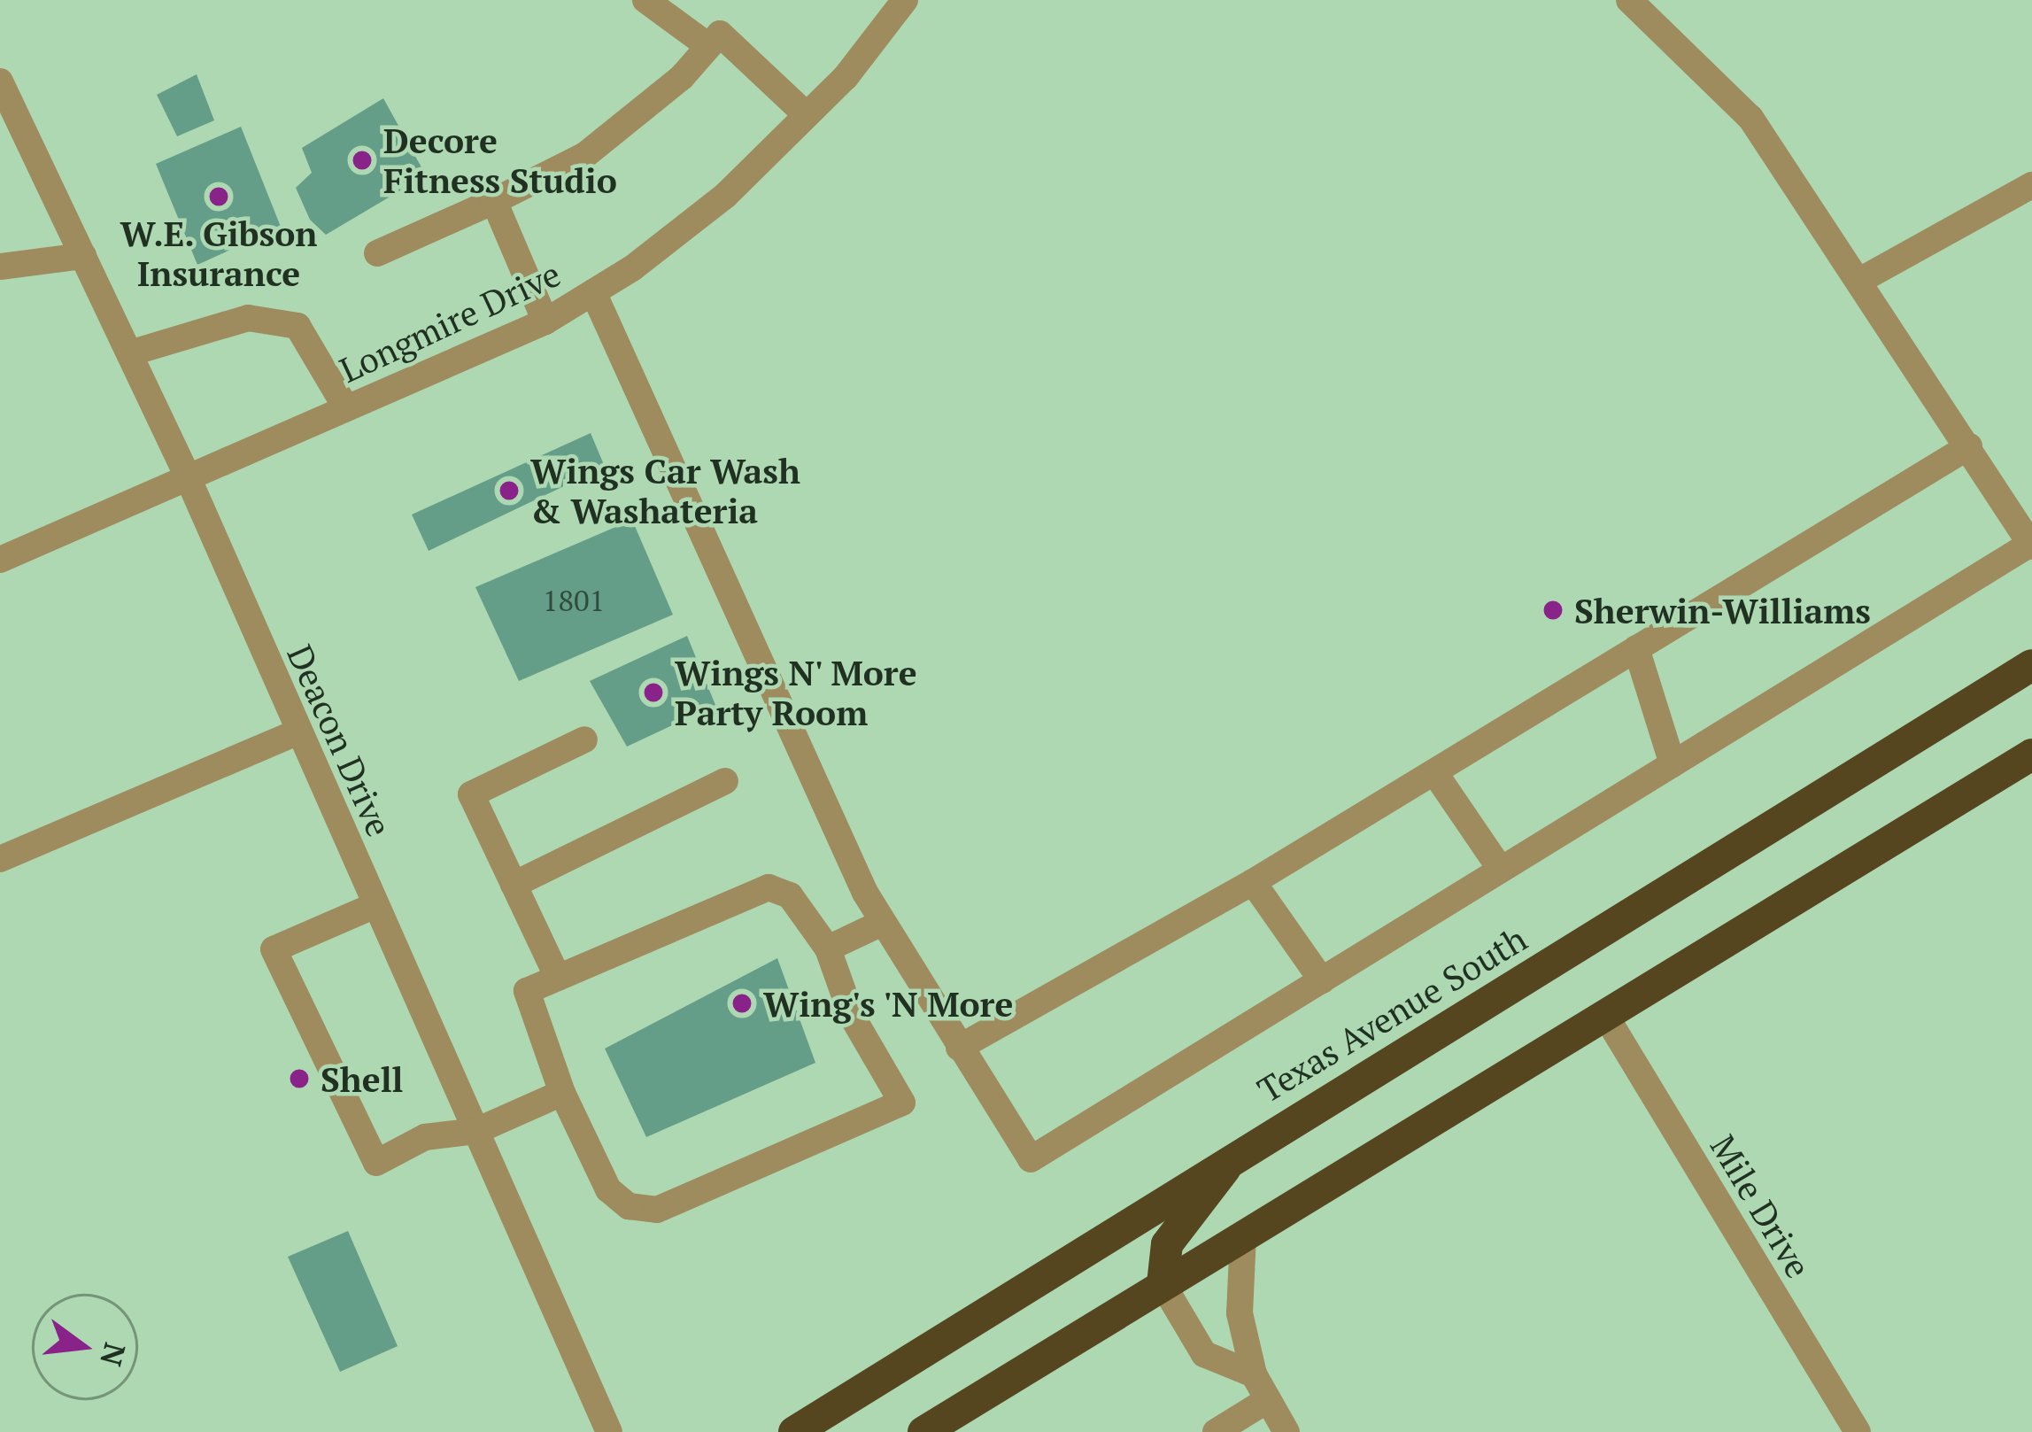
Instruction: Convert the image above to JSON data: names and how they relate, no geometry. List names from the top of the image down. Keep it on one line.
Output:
{"streets":{"highway":["Texas Avenue South"],"street":["Longmire Drive","Deacon Drive","Mile Drive"]},"crossings":[["Longmire Drive","Deacon Drive"]],"places":["Decore Fitness Studio","W.E. Gibson Insurance","Wings Car Wash & Washateria","Sherwin-Williams","Wings N' More Party Room","Wing's 'N More","Shell"],"house_numbers":["1801"],"north":"right"}
